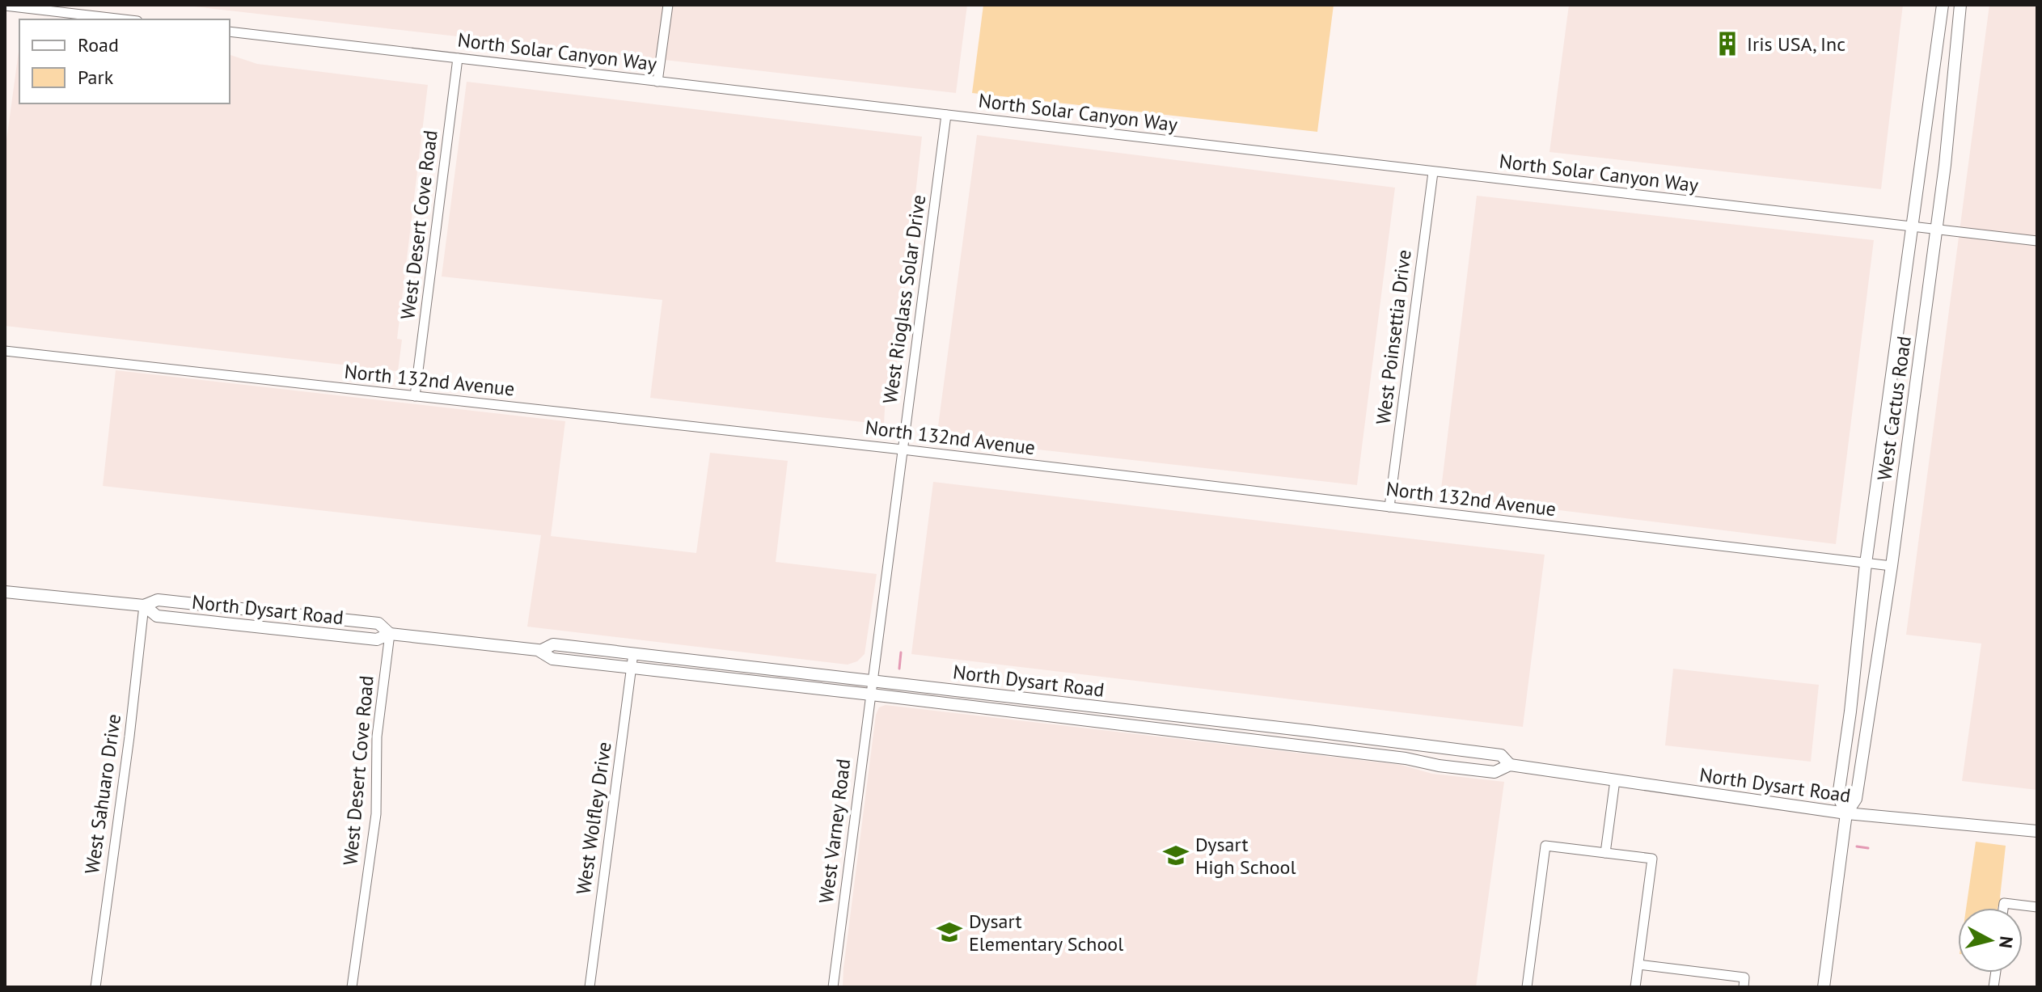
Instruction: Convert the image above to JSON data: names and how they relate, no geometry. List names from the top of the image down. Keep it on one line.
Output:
{"streets":{"main road":["West Cactus Road","North Dysart Road"],"street":["North Solar Canyon Way","West Desert Cove Road","West Rioglass Solar Drive","West Poinsettia Drive","North 132nd Avenue","West Sahuaro Drive","West Wolfley Drive","West Varney Road"]},"crossings":[["North Solar Canyon Way","West Desert Cove Road"],["North Solar Canyon Way","West Rioglass Solar Drive"],["North Solar Canyon Way","West Poinsettia Drive"],["North Solar Canyon Way","West Cactus Road"],["West Desert Cove Road","North 132nd Avenue"],["West Desert Cove Road","North Dysart Road"],["West Rioglass Solar Drive","North 132nd Avenue"],["West Rioglass Solar Drive","North Dysart Road"],["West Rioglass Solar Drive","West Varney Road"],["West Poinsettia Drive","North 132nd Avenue"],["North 132nd Avenue","West Cactus Road"],["West Cactus Road","North Dysart Road"],["North Dysart Road","West Sahuaro Drive"],["North Dysart Road","West Wolfley Drive"],["North Dysart Road","West Varney Road"]],"places":{"building":["Iris USA, Inc"],"school or university":["Dysart High School","Dysart Elementary School"]},"legend":["Road","Park"],"north":"right"}
